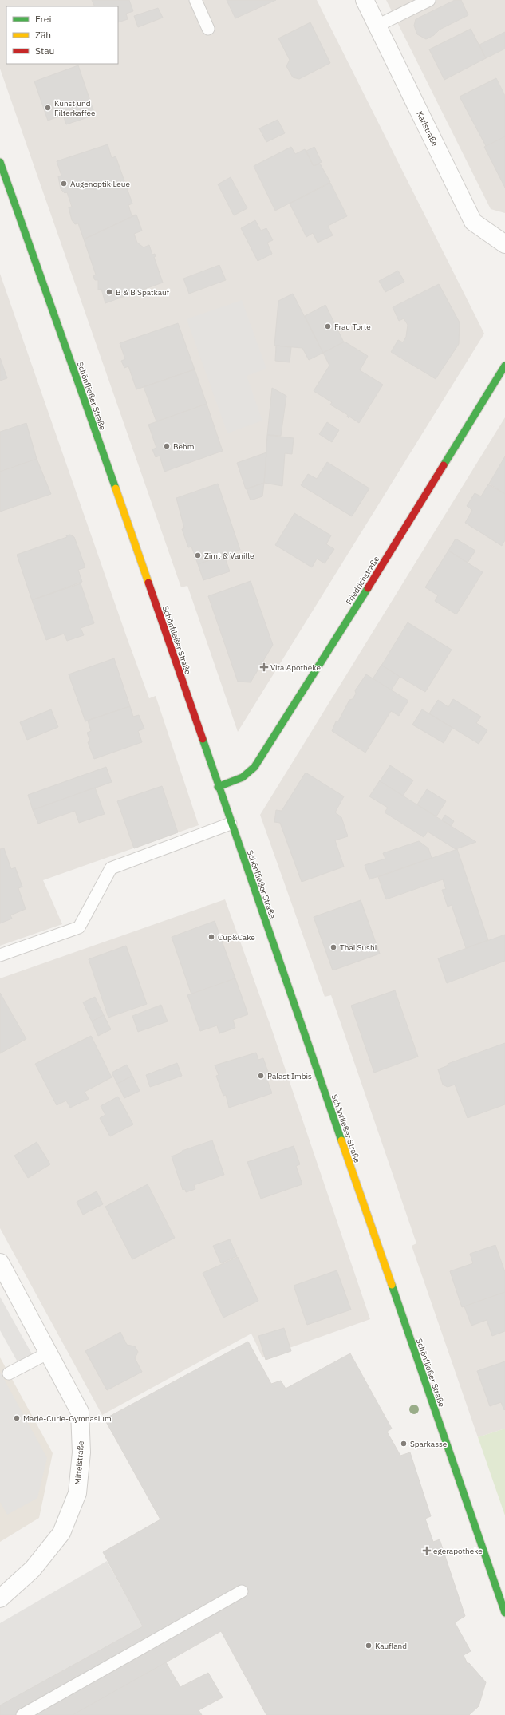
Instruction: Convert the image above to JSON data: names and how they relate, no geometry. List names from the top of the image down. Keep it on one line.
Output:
{"streets":{"main road":["Schönfließer Straße","Friedrichstraße"],"street":["Karlstraße","Mittelstraße"]},"crossings":[["Schönfließer Straße","Friedrichstraße"]],"places":{"other":["Kunst und Filterkaffee","Augenoptik Leue","B & B Spätkauf","Frau Torte","Behm","Zimt & Vanille","Cup&Cake","Thai Sushi","Palast Imbis","Marie-Curie-Gymnasium","Sparkasse","Kaufland"],"health":["Vita Apotheke","egerapotheke"]},"legend":["Frei","Zäh","Stau"]}
